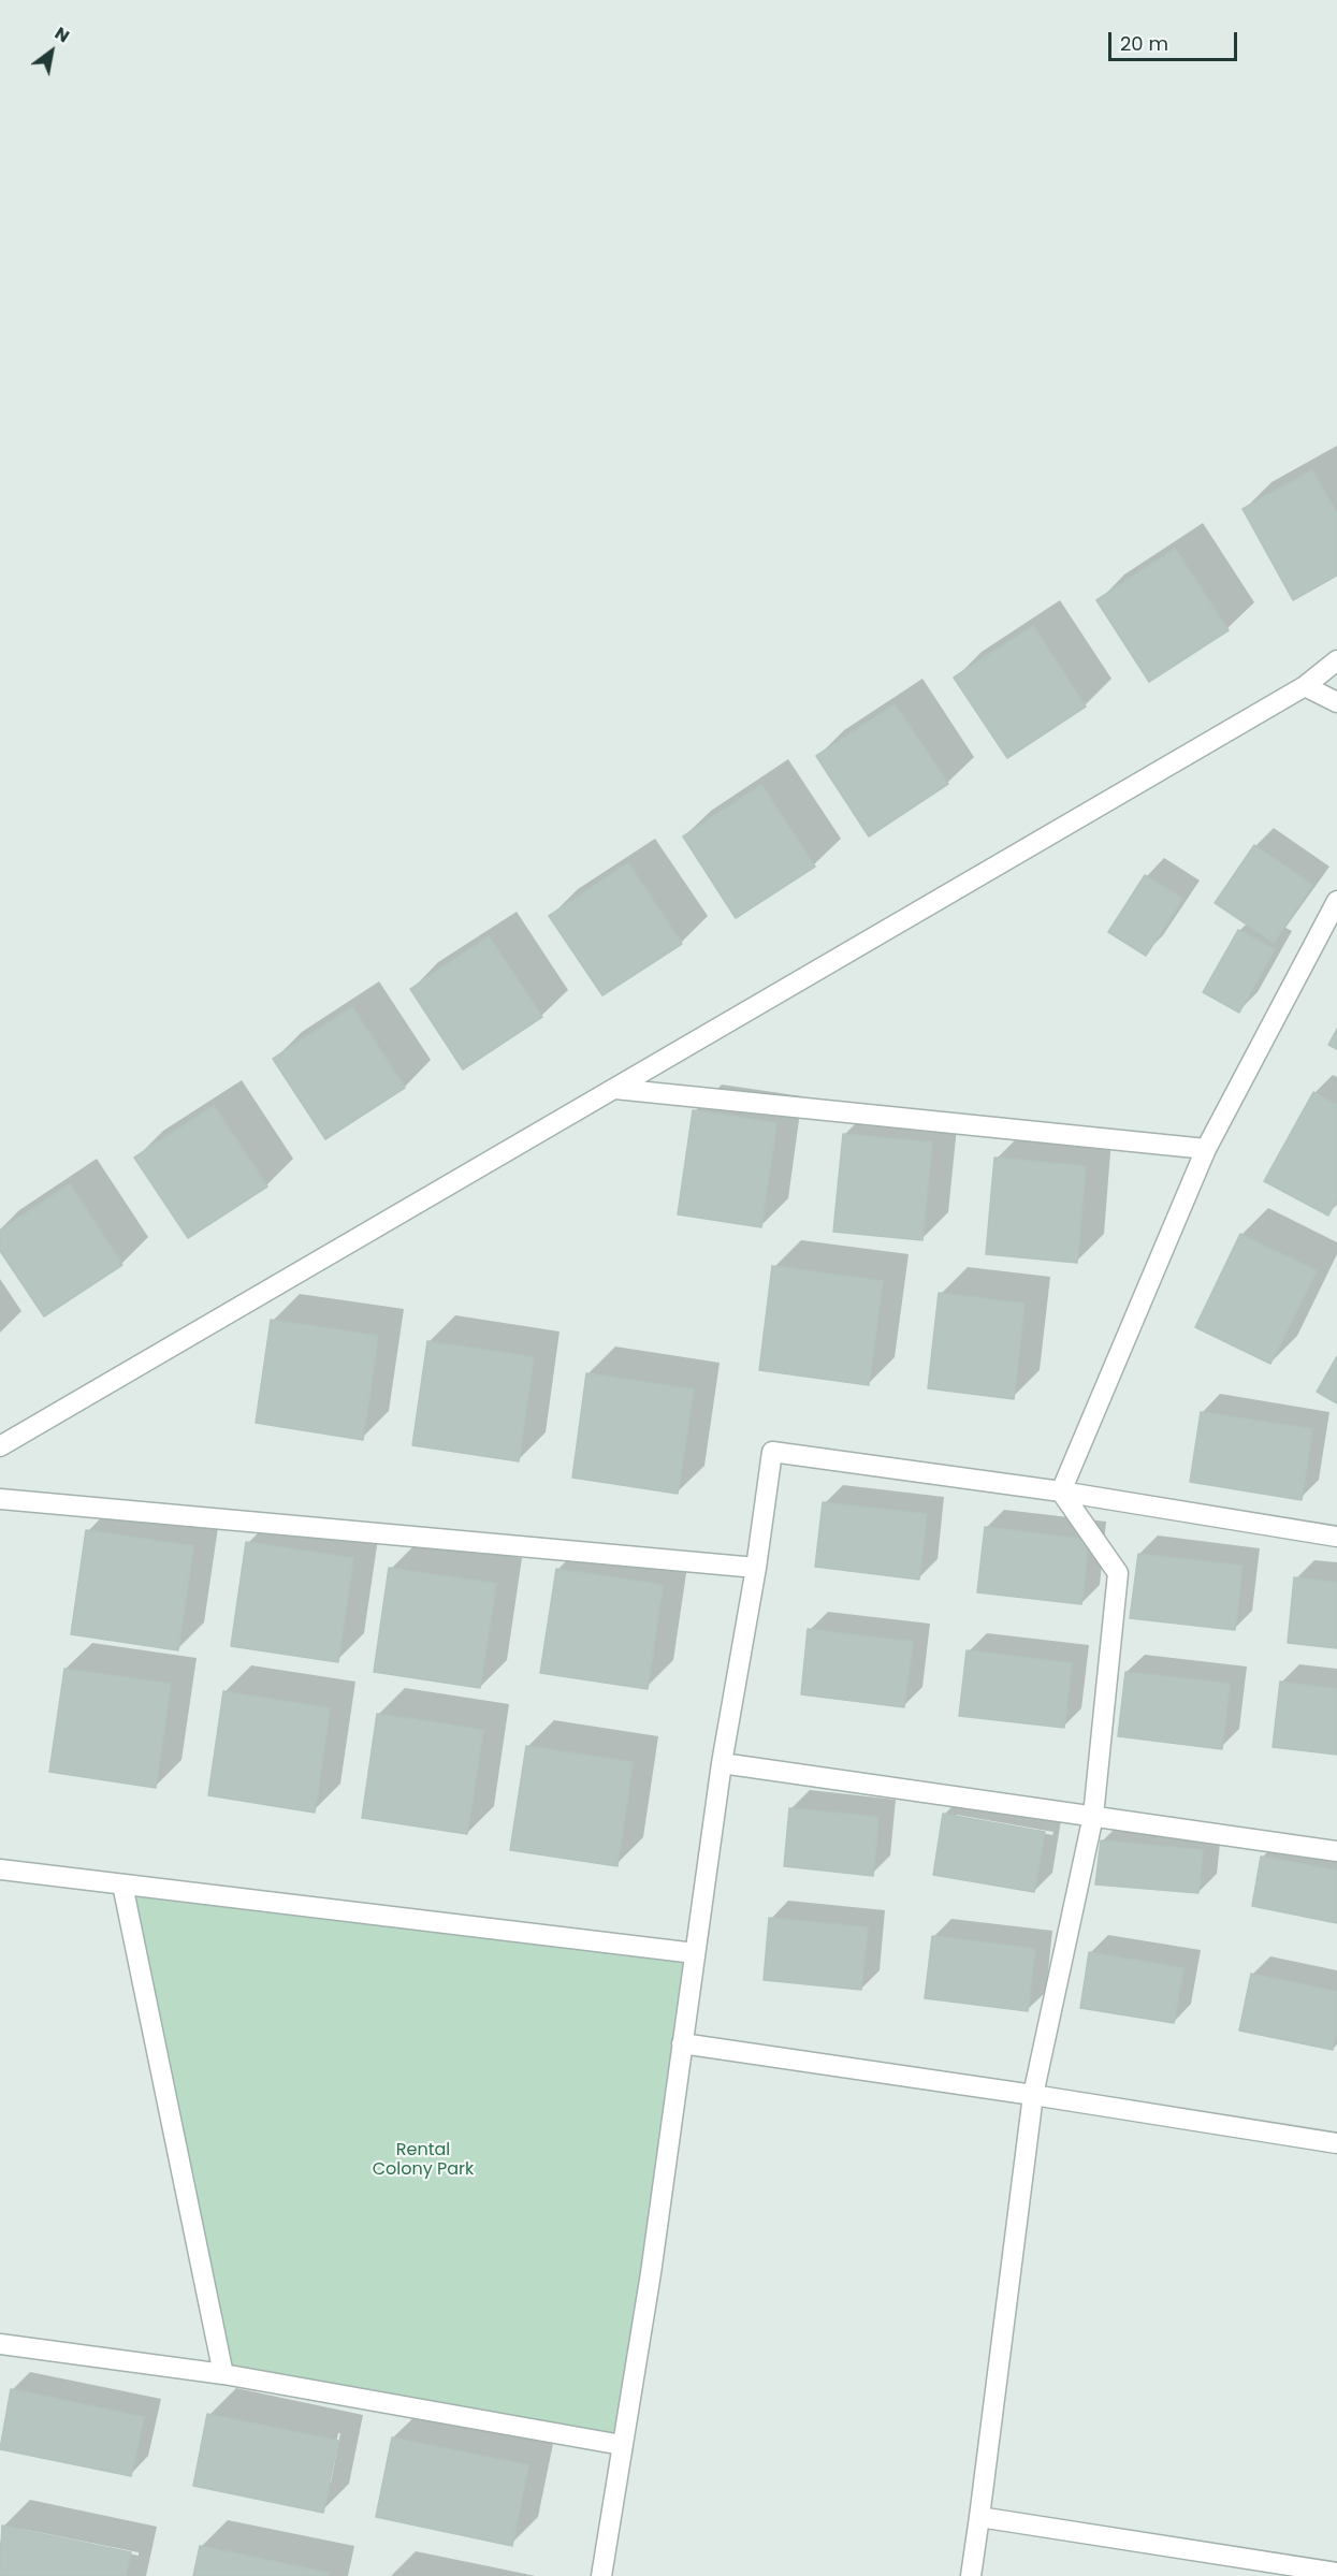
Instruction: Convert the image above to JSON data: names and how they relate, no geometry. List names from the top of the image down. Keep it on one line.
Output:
{"parks":["Rental Colony Park"],"scale_bar":"20 m","north":"top right"}
